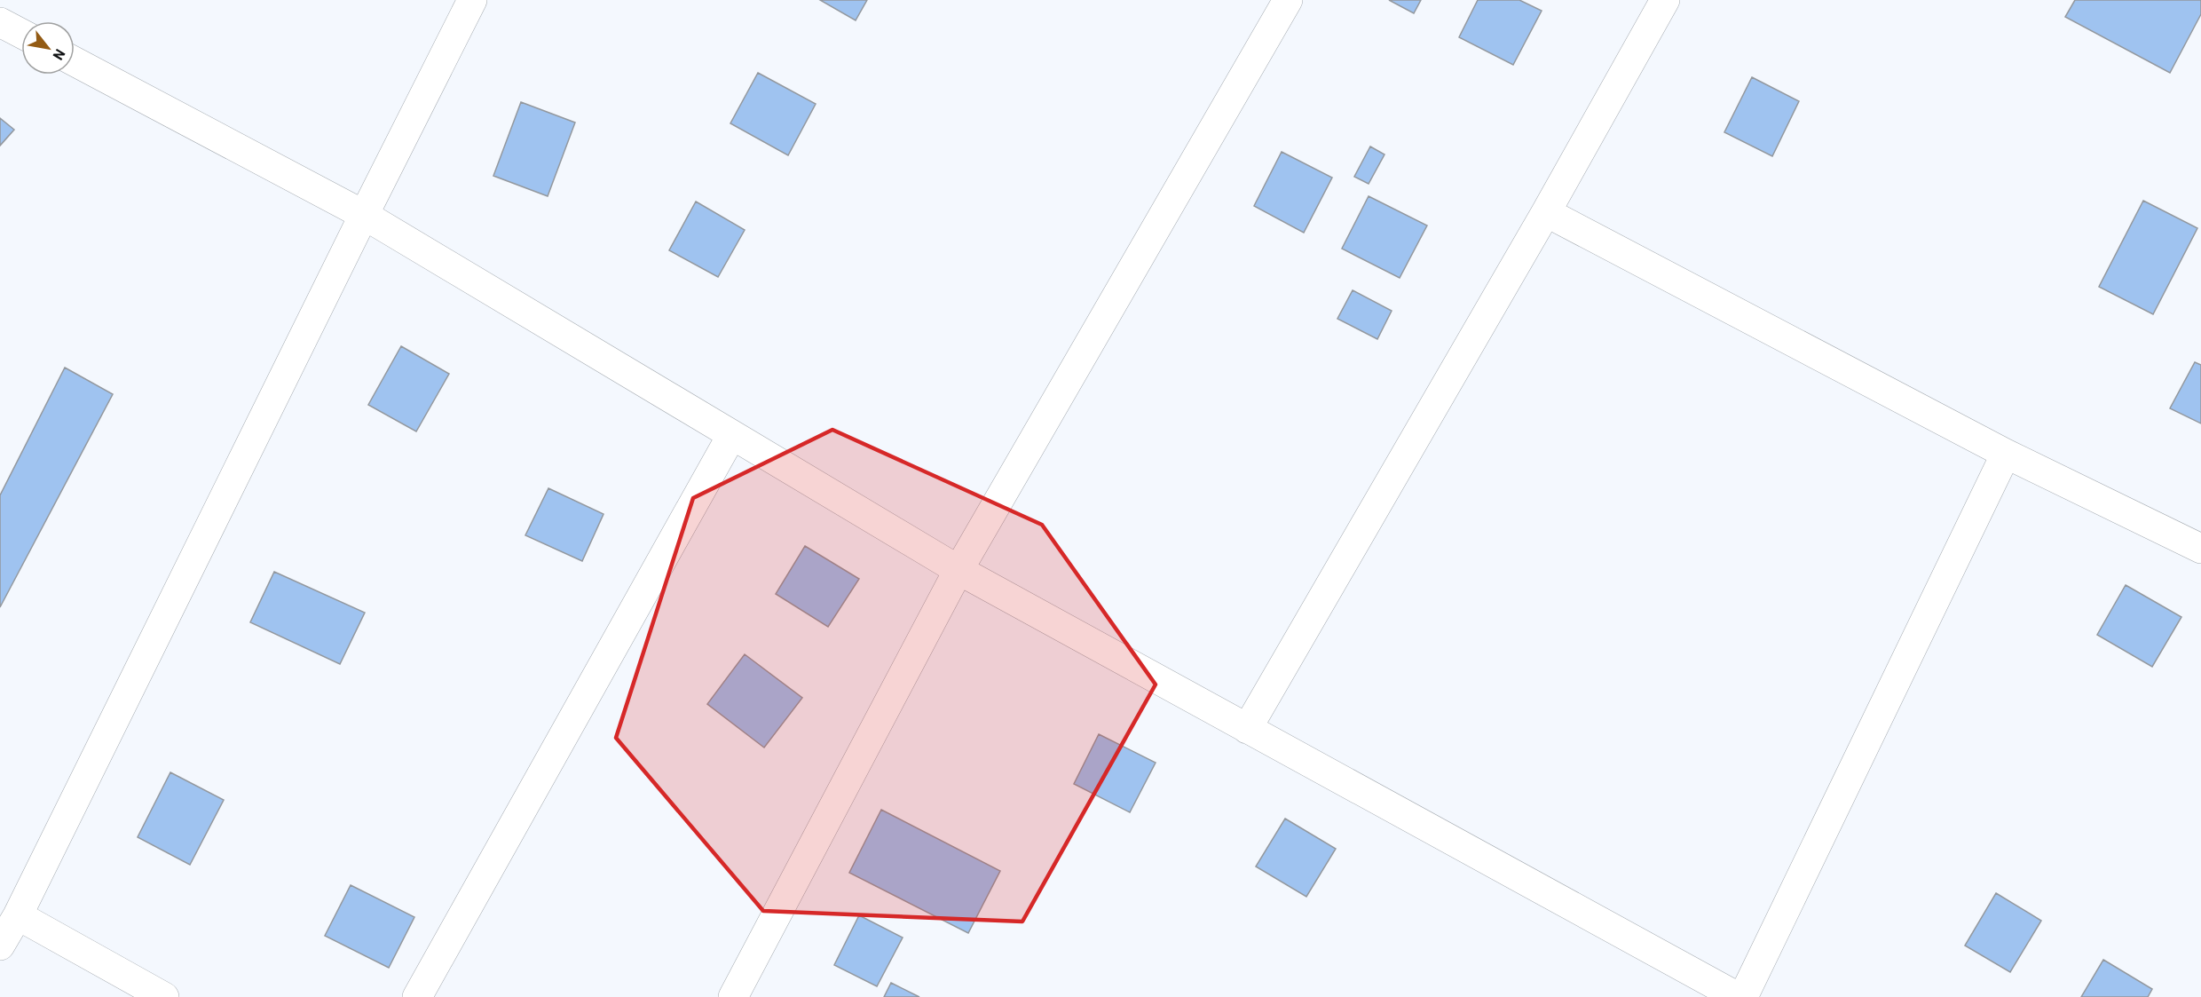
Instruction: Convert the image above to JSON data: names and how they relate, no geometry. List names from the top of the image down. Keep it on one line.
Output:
{"north":"bottom right"}
